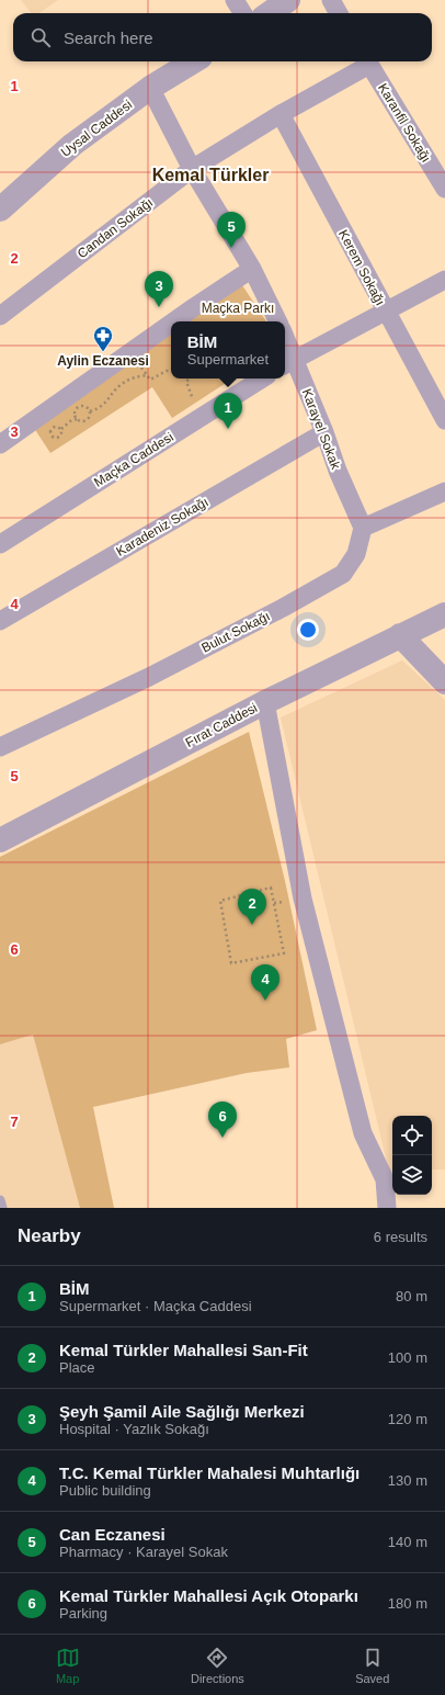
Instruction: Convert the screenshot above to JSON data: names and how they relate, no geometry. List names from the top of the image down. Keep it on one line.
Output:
{"streets":{"street":["Karanfil Sokağı","Uysal Caddesi","Candan Sokağı","Kerem Sokağı","Karayel Sokak","Maçka Caddesi","Karadeniz Sokağı","Bulut Sokağı","Fırat Caddesi"]},"crossings":[["Candan Sokağı","Kerem Sokağı"],["Karayel Sokak","Karadeniz Sokağı"],["Karayel Sokak","Bulut Sokağı"]],"districts":["Kemal Türkler"],"parks":["Maçka Parkı"],"places":{"pharmacy":["Aylin Eczanesi"]},"page":{"search":"Search here","pins":["5","3","1","2","4","6"],"popup":["BİM","Supermarket"],"heading":["Nearby","6 results"],"list":[{"mark":"1","name":"BİM","note":"Supermarket · Maçka Caddesi","value":"80 m"},{"mark":"2","name":"Kemal Türkler Mahallesi San-Fit","note":"Place","value":"100 m"},{"mark":"3","name":"Şeyh Şamil Aile Sağlığı Merkezi","note":"Hospital · Yazlık Sokağı","value":"120 m"},{"mark":"4","name":"T.C. Kemal Türkler Mahalesi Muhtarlığı","note":"Public building","value":"130 m"},{"mark":"5","name":"Can Eczanesi","note":"Pharmacy · Karayel Sokak","value":"140 m"},{"mark":"6","name":"Kemal Türkler Mahallesi Açık Otoparkı","note":"Parking","value":"180 m"}],"nav":["Map","Directions","Saved"]},"grid":{"rows":["1","2","3","4","5","6","7"]}}
